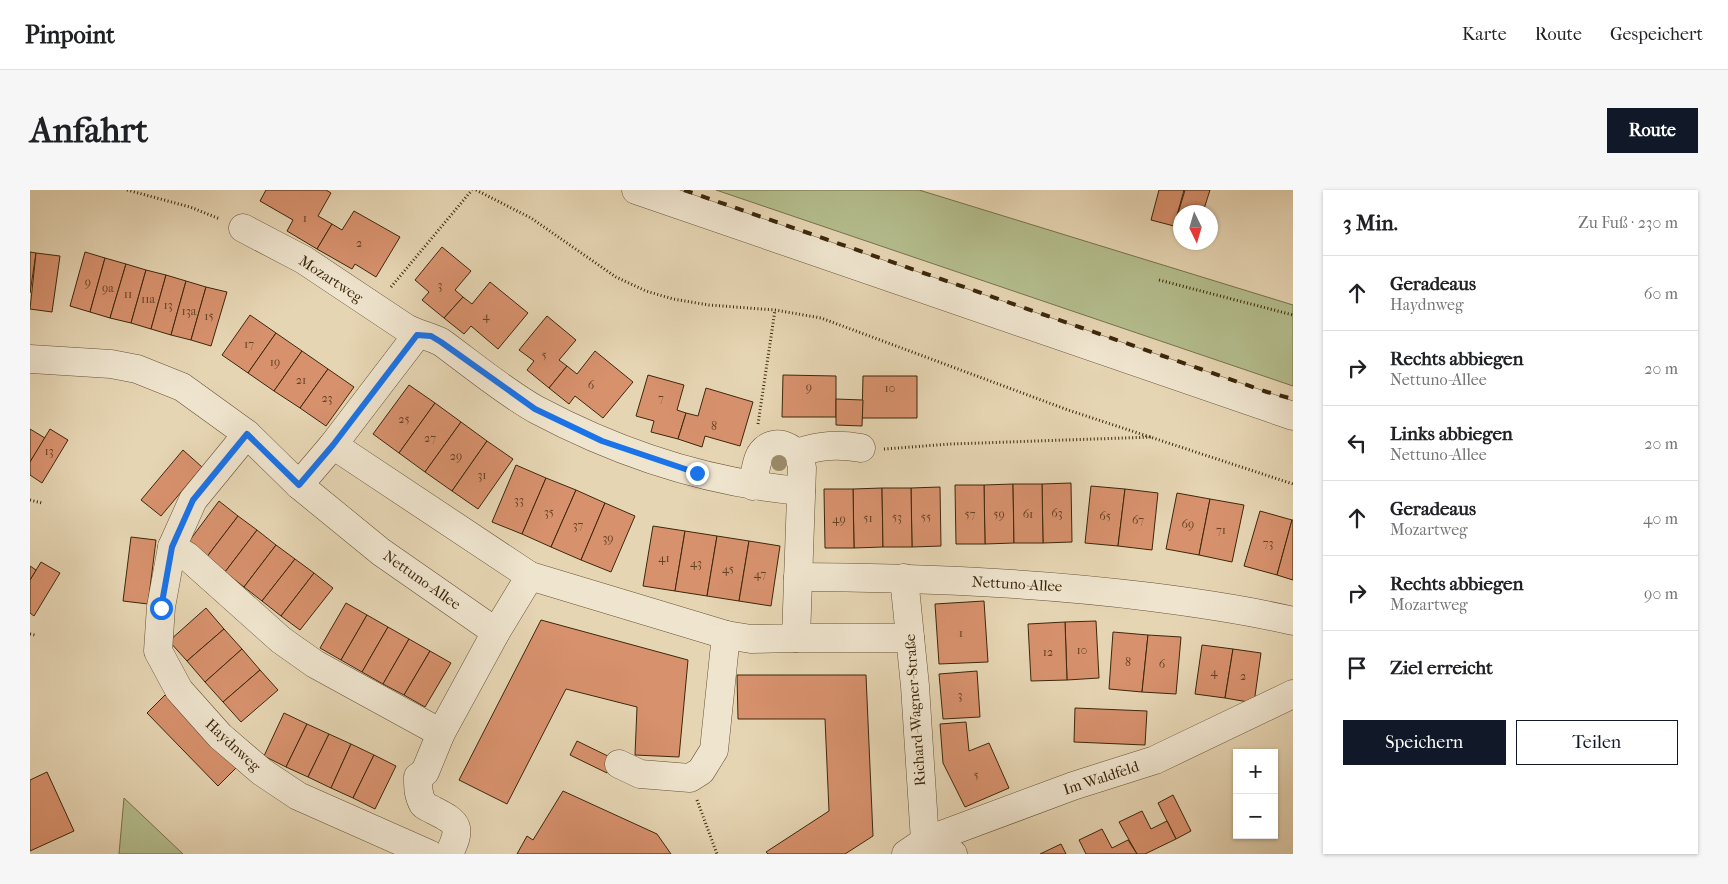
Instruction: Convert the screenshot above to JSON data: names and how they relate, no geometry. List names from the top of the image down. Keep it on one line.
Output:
{"streets":{"street":["Mozartweg","Nettuno-Allee","Richard-Wagner-Straße","Haydnweg","Im Waldfeld"]},"crossings":[["Nettuno-Allee","Richard-Wagner-Straße"],["Nettuno-Allee","Haydnweg"],["Richard-Wagner-Straße","Im Waldfeld"]],"house_numbers":["1","2","9","3","9a","11","11a","13","13a","15","4","17","5","19","21","6","9","10","23","7","25","8","27","13","29","31","33","35","63","57","59","61","65","53","55","51","49","67","69","37","71","39","73","41","43","45","47","1","10","12","8","6","4","2","3","5"],"north":"bottom","page":{"header":"Pinpoint","nav":["Karte","Route","Gespeichert"],"buttons":["Route",["Speichern","Teilen"]],"title":"Anfahrt","heading":["3 Min.","Zu Fuß · 230 m"],"list":[["Geradeaus","Haydnweg","60 m"],["Rechts abbiegen","Nettuno-Allee","20 m"],["Links abbiegen","Nettuno-Allee","20 m"],["Geradeaus","Mozartweg","40 m"],["Rechts abbiegen","Mozartweg","90 m"],"Ziel erreicht"],"map_buttons":["+","−"]}}
